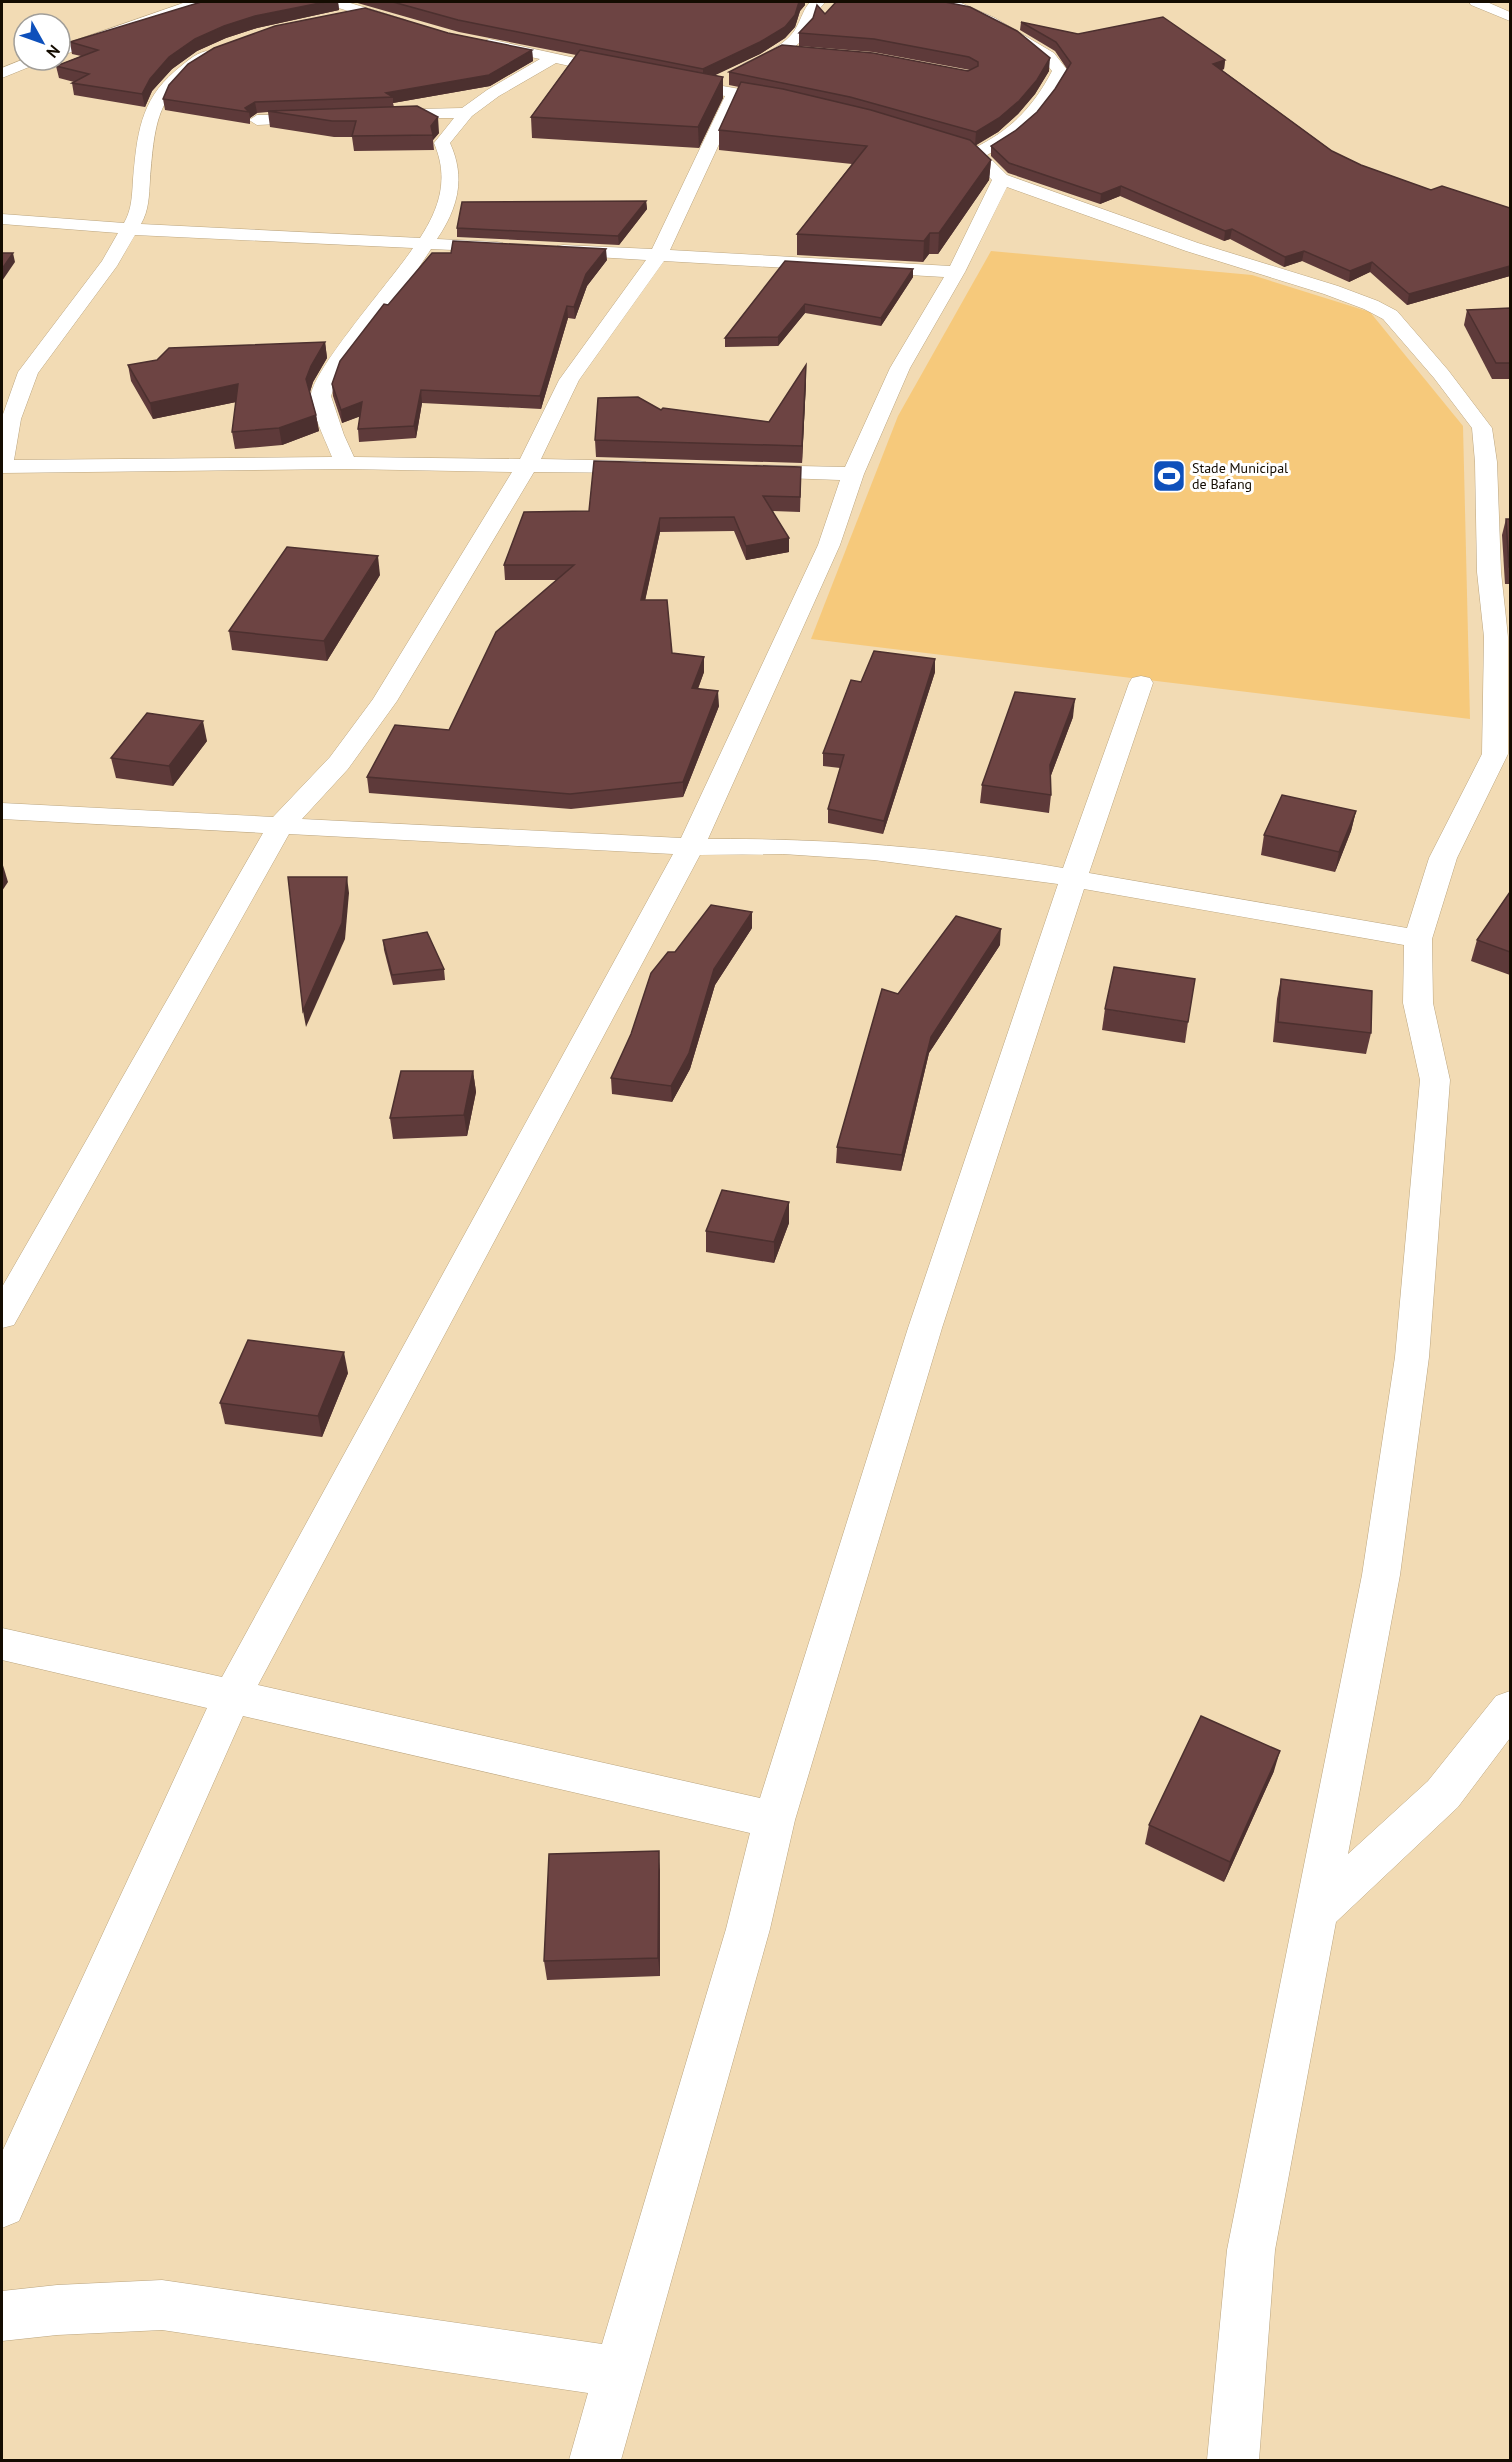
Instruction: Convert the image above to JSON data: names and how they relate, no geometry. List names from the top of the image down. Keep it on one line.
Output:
{"places":{"sports":["Stade Municipal de Bafang"]},"north":"bottom right"}
